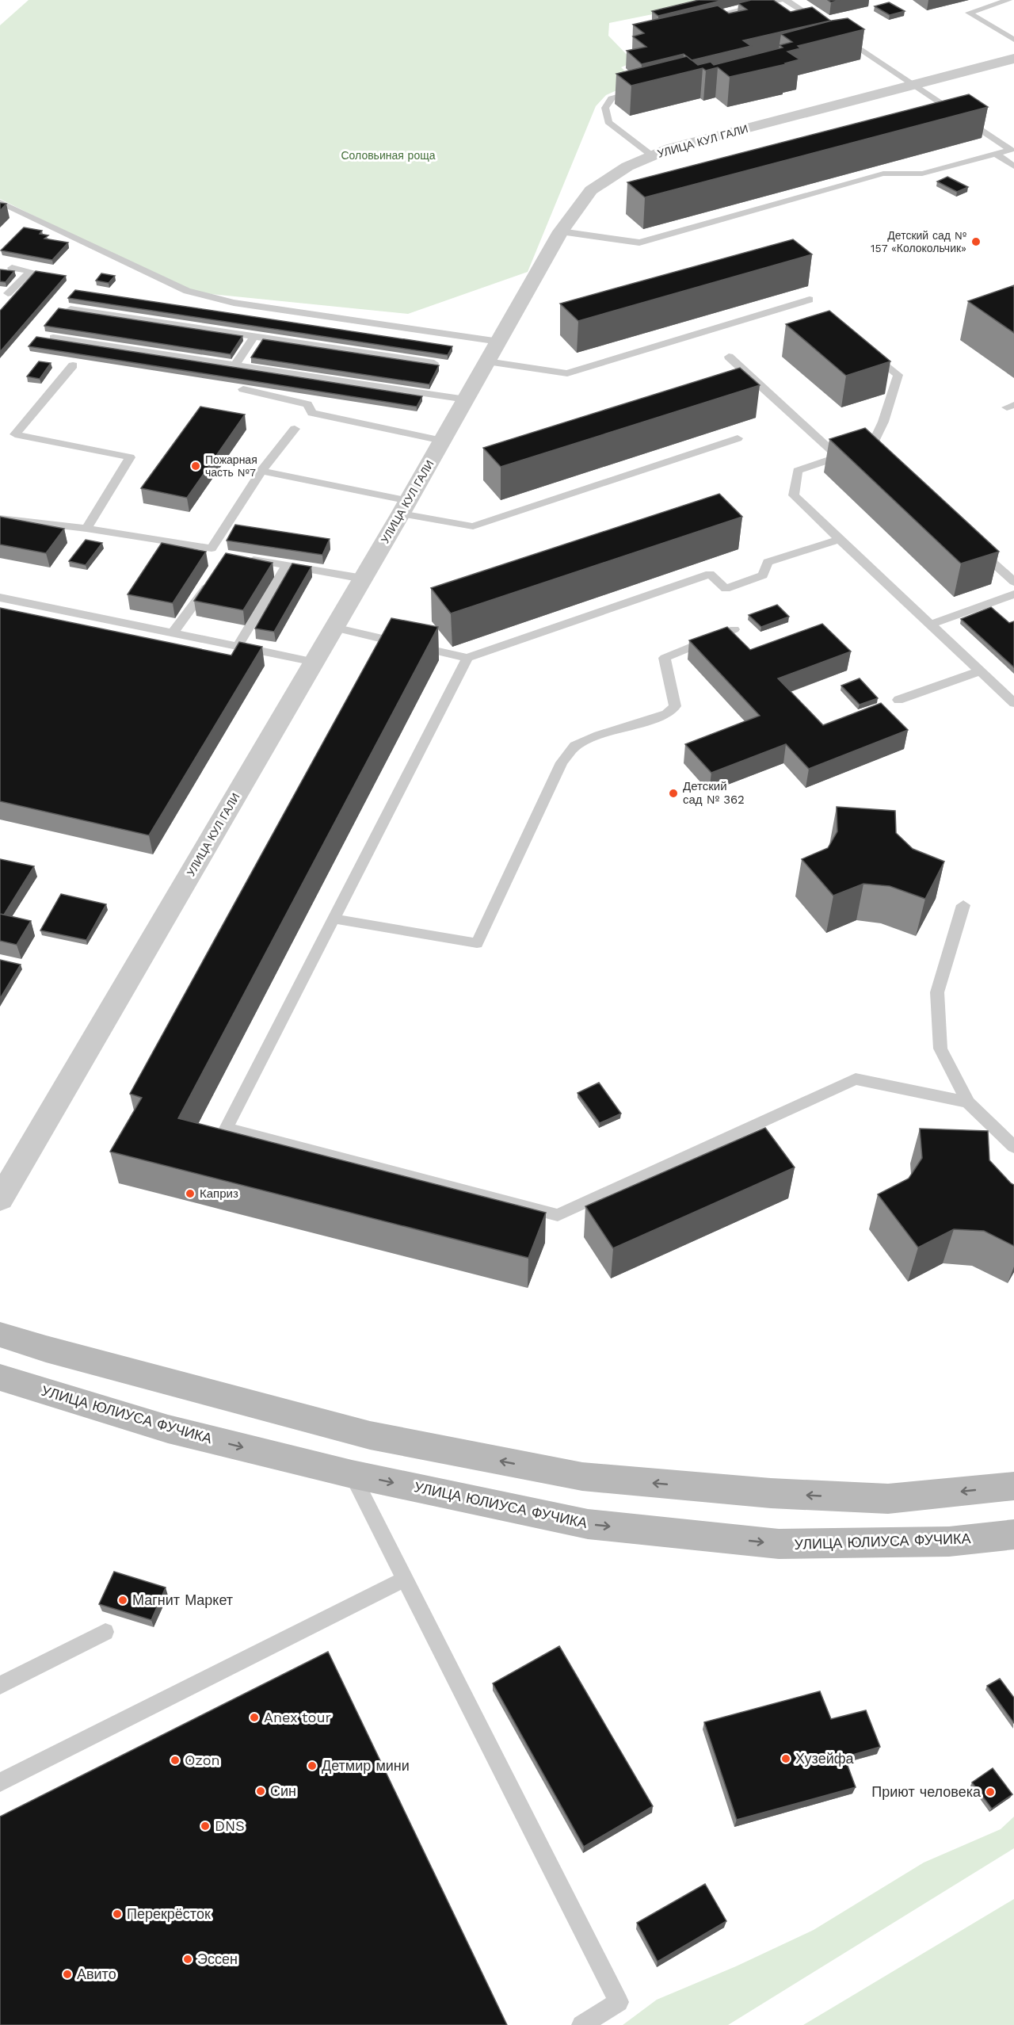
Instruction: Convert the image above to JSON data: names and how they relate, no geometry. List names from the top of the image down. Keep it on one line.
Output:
{"streets":{"main road":["УЛИЦА ЮЛИУСА ФУЧИКА"],"street":["УЛИЦА КУЛ ГАЛИ"]},"parks":["Соловьиная роща"],"places":["Детский сад № 157 «Колокольчик»","Пожарная часть №7","Детский сад № 362","Каприз","Магнит Маркет","Anex tour","Хузейфа","Ozon","Детмир мини","Син","Приют человека","DNS","Перекрёсток","Эссен","Авито"]}
